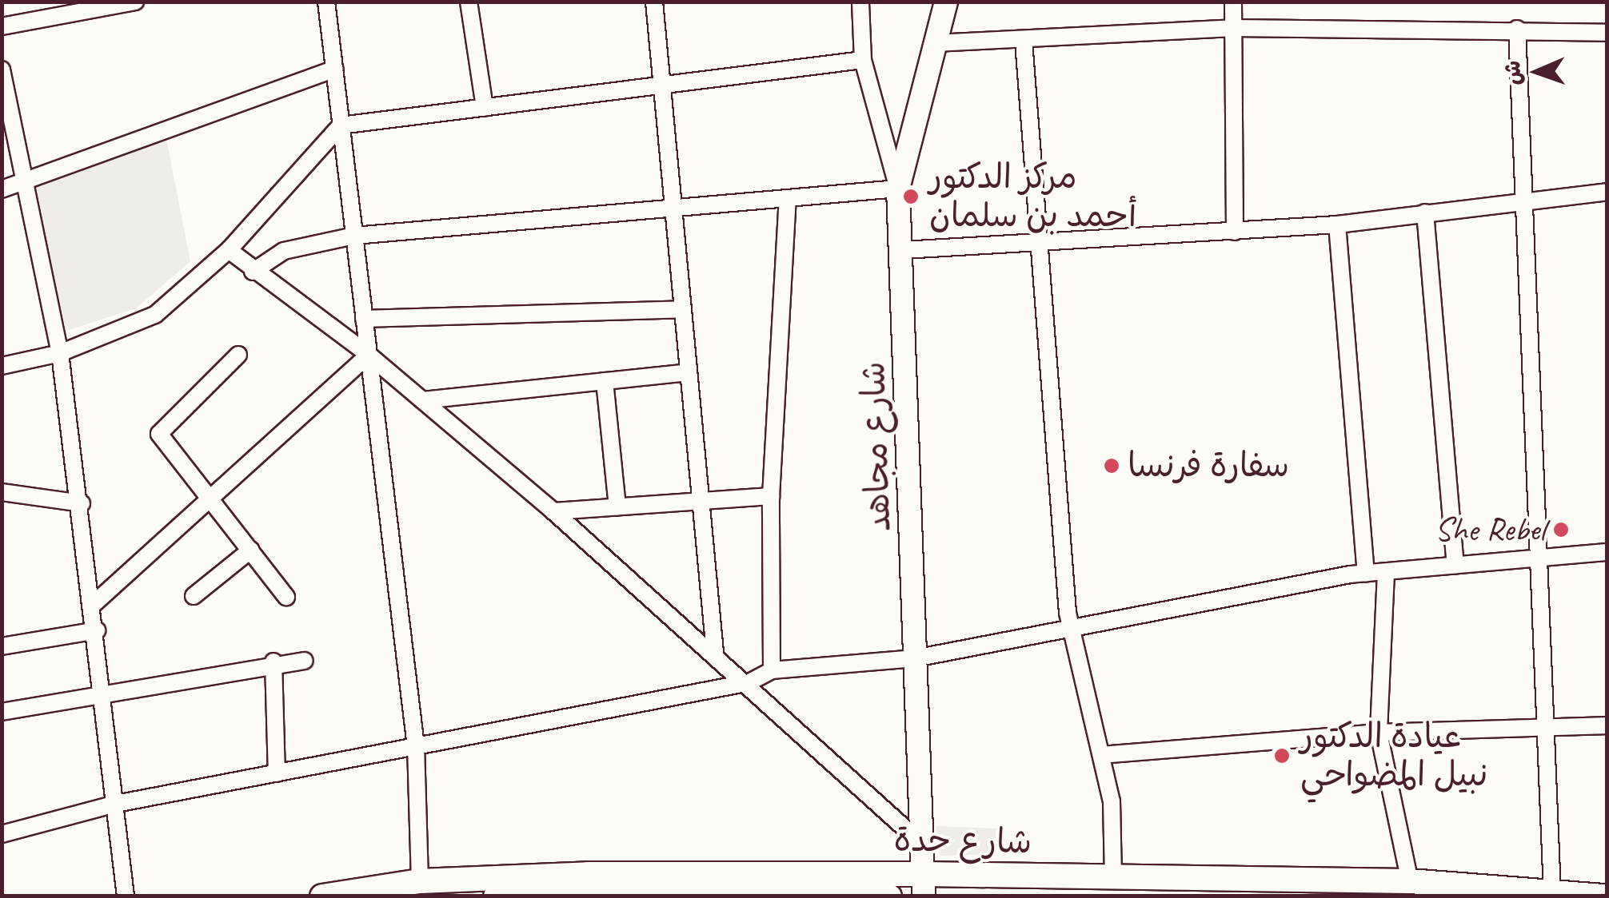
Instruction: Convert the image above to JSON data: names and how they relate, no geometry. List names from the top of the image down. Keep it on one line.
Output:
{"streets":{"main road":["شارع حدة"],"street":["شارع مجاهد"]},"crossings":[["شارع مجاهد","شارع حدة"]],"places":["مركز الدكتور أحمد بن سلمان","سفارة فرنسا","She Rebel","عيادة الدكتور نبيل المضواحي"],"north":"left"}
